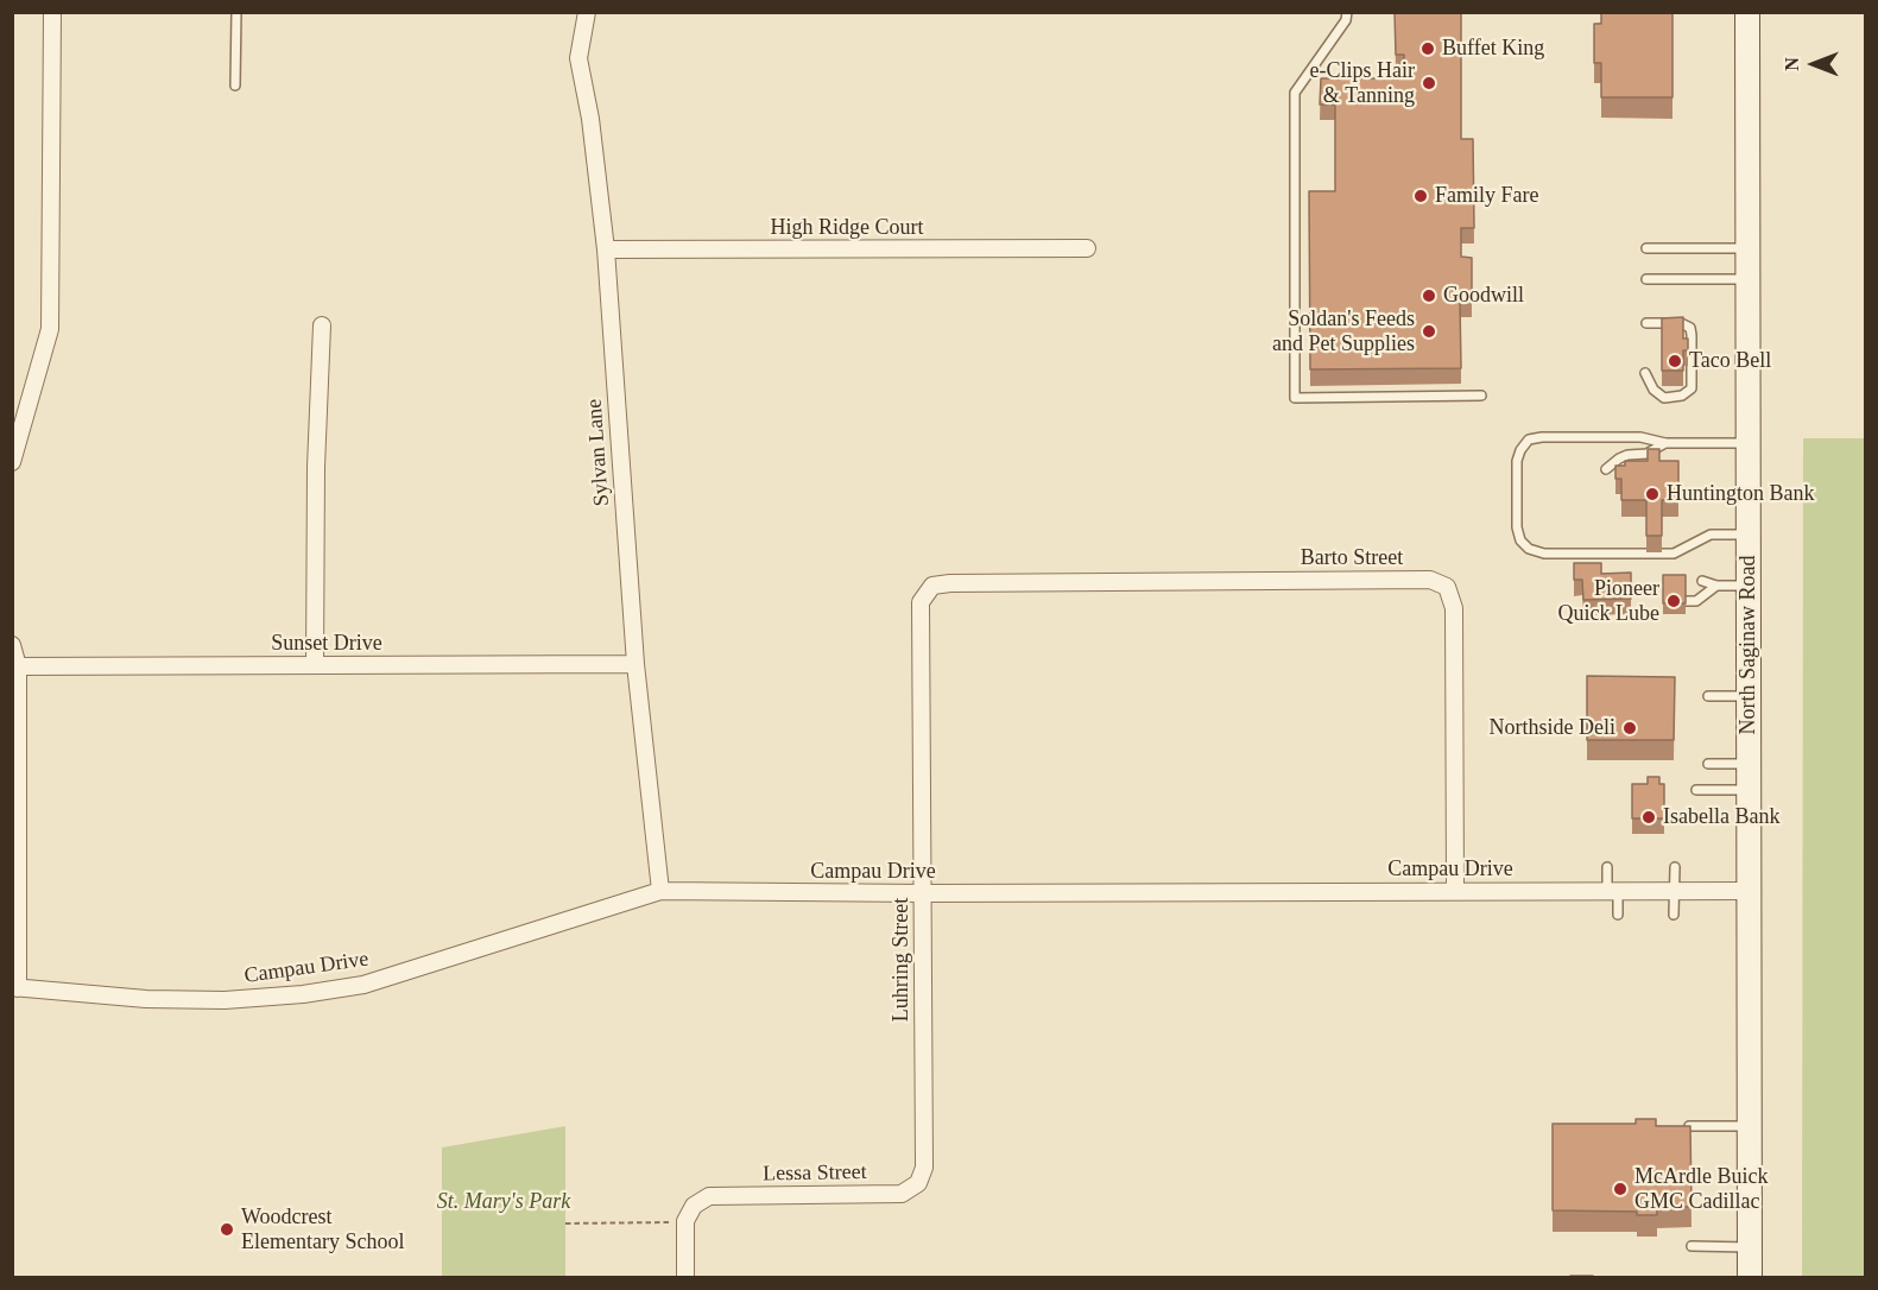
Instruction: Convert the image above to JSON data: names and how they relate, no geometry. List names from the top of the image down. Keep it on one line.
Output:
{"streets":{"main road":["North Saginaw Road"],"street":["High Ridge Court","Sylvan Lane","Barto Street","Sunset Drive","Campau Drive","Luhring Street","Lessa Street"]},"crossings":[["High Ridge Court","Sylvan Lane"],["Sylvan Lane","Sunset Drive"],["Sylvan Lane","Campau Drive"],["Barto Street","Campau Drive"],["Barto Street","Luhring Street"],["North Saginaw Road","Campau Drive"],["Campau Drive","Luhring Street"],["Luhring Street","Lessa Street"]],"parks":["St. Mary's Park"],"places":["Buffet King","e-Clips Hair & Tanning","Family Fare","Goodwill","Soldan's Feeds and Pet Supplies","Taco Bell","Huntington Bank","Pioneer Quick Lube","Northside Deli","Isabella Bank","McArdle Buick GMC Cadillac","Woodcrest Elementary School"],"north":"left"}
